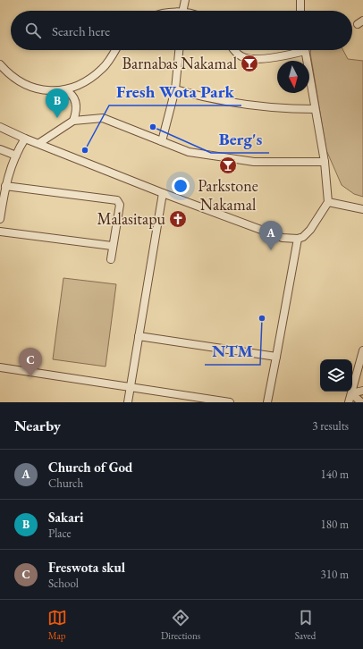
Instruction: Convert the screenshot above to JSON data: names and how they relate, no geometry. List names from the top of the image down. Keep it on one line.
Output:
{"places":{"bar":["Barnabas Nakamal","Parkstone Nakamal"],"other":["Berg's","Fresh Wota Park","NTM"],"church":["Malasitapu"]},"north":"bottom","page":{"search":"Search here","pins":["B","A","C"],"heading":["Nearby","3 results"],"list":[{"mark":"A","name":"Church of God","note":"Church","value":"140 m"},{"mark":"B","name":"Sakari","note":"Place","value":"180 m"},{"mark":"C","name":"Freswota skul","note":"School","value":"310 m"}],"nav":["Map","Directions","Saved"]}}
